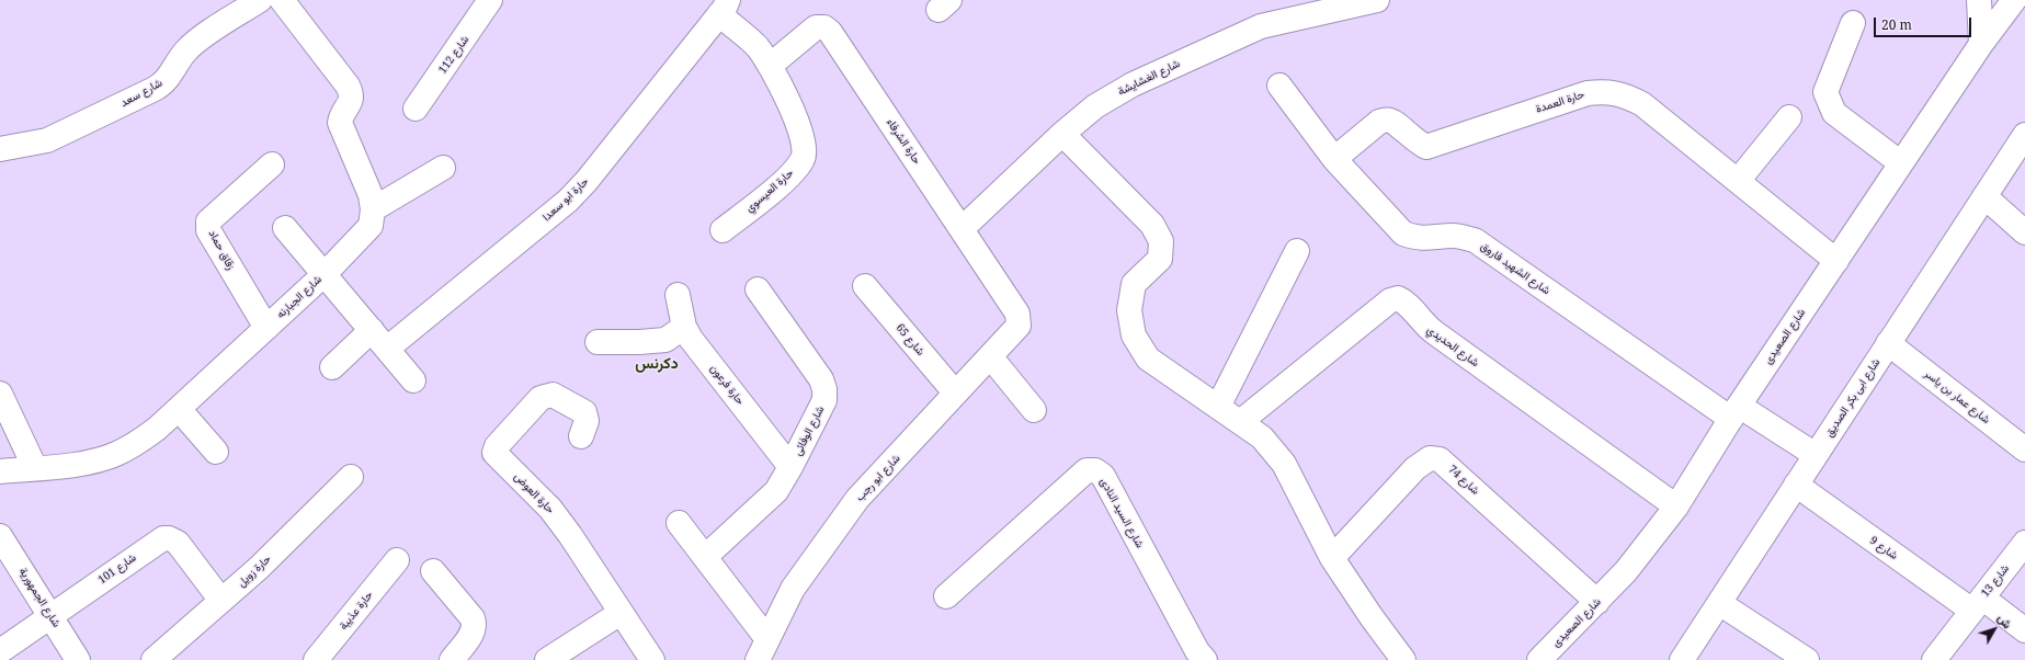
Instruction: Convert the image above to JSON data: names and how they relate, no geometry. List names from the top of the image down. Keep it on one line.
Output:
{"streets":{"street":["شارع 112","شارع الغشايشة","شارع سعد","حارة العمدة","حارة الشرفاء","حارة العيسوي","حارة ابو سعدا","زقاق حماد","شارع الشهيد فاروق","شارع الجبارنه","شارع الصعيدى","شارع 65","شارع الحديدي","حارة فرعون","شارع عمار بن ياسر","شارع ابى بكر الصديق","شارع الوفائى","شارع ابو رجب","شارع 74","حارة العوض","شارع السيد النادى","شارع 9","شارع 101","حارة زويل","شارع 13","شارع الجمهورية","حارة عذيبة"]},"crossings":[["شارع الغشايشة","حارة الشرفاء"],["حارة العمدة","شارع الشهيد فاروق"],["حارة العمدة","شارع الصعيدى"],["حارة الشرفاء","حارة العيسوي"],["حارة الشرفاء","شارع ابو رجب"],["حارة العيسوي","حارة ابو سعدا"],["زقاق حماد","شارع الجبارنه"],["شارع الشهيد فاروق","شارع الصعيدى"],["شارع الشهيد فاروق","شارع ابى بكر الصديق"],["شارع الصعيدى","شارع الحديدي"],["شارع الصعيدى","شارع 74"],["شارع 65","شارع ابو رجب"],["حارة فرعون","شارع الوفائى"],["شارع عمار بن ياسر","شارع ابى بكر الصديق"],["شارع ابى بكر الصديق","شارع 9"],["شارع 9","شارع 13"],["شارع 101","حارة زويل"],["شارع 101","شارع الجمهورية"]],"districts":["دكرنس"],"scale_bar":"20 m","north":"top right"}
